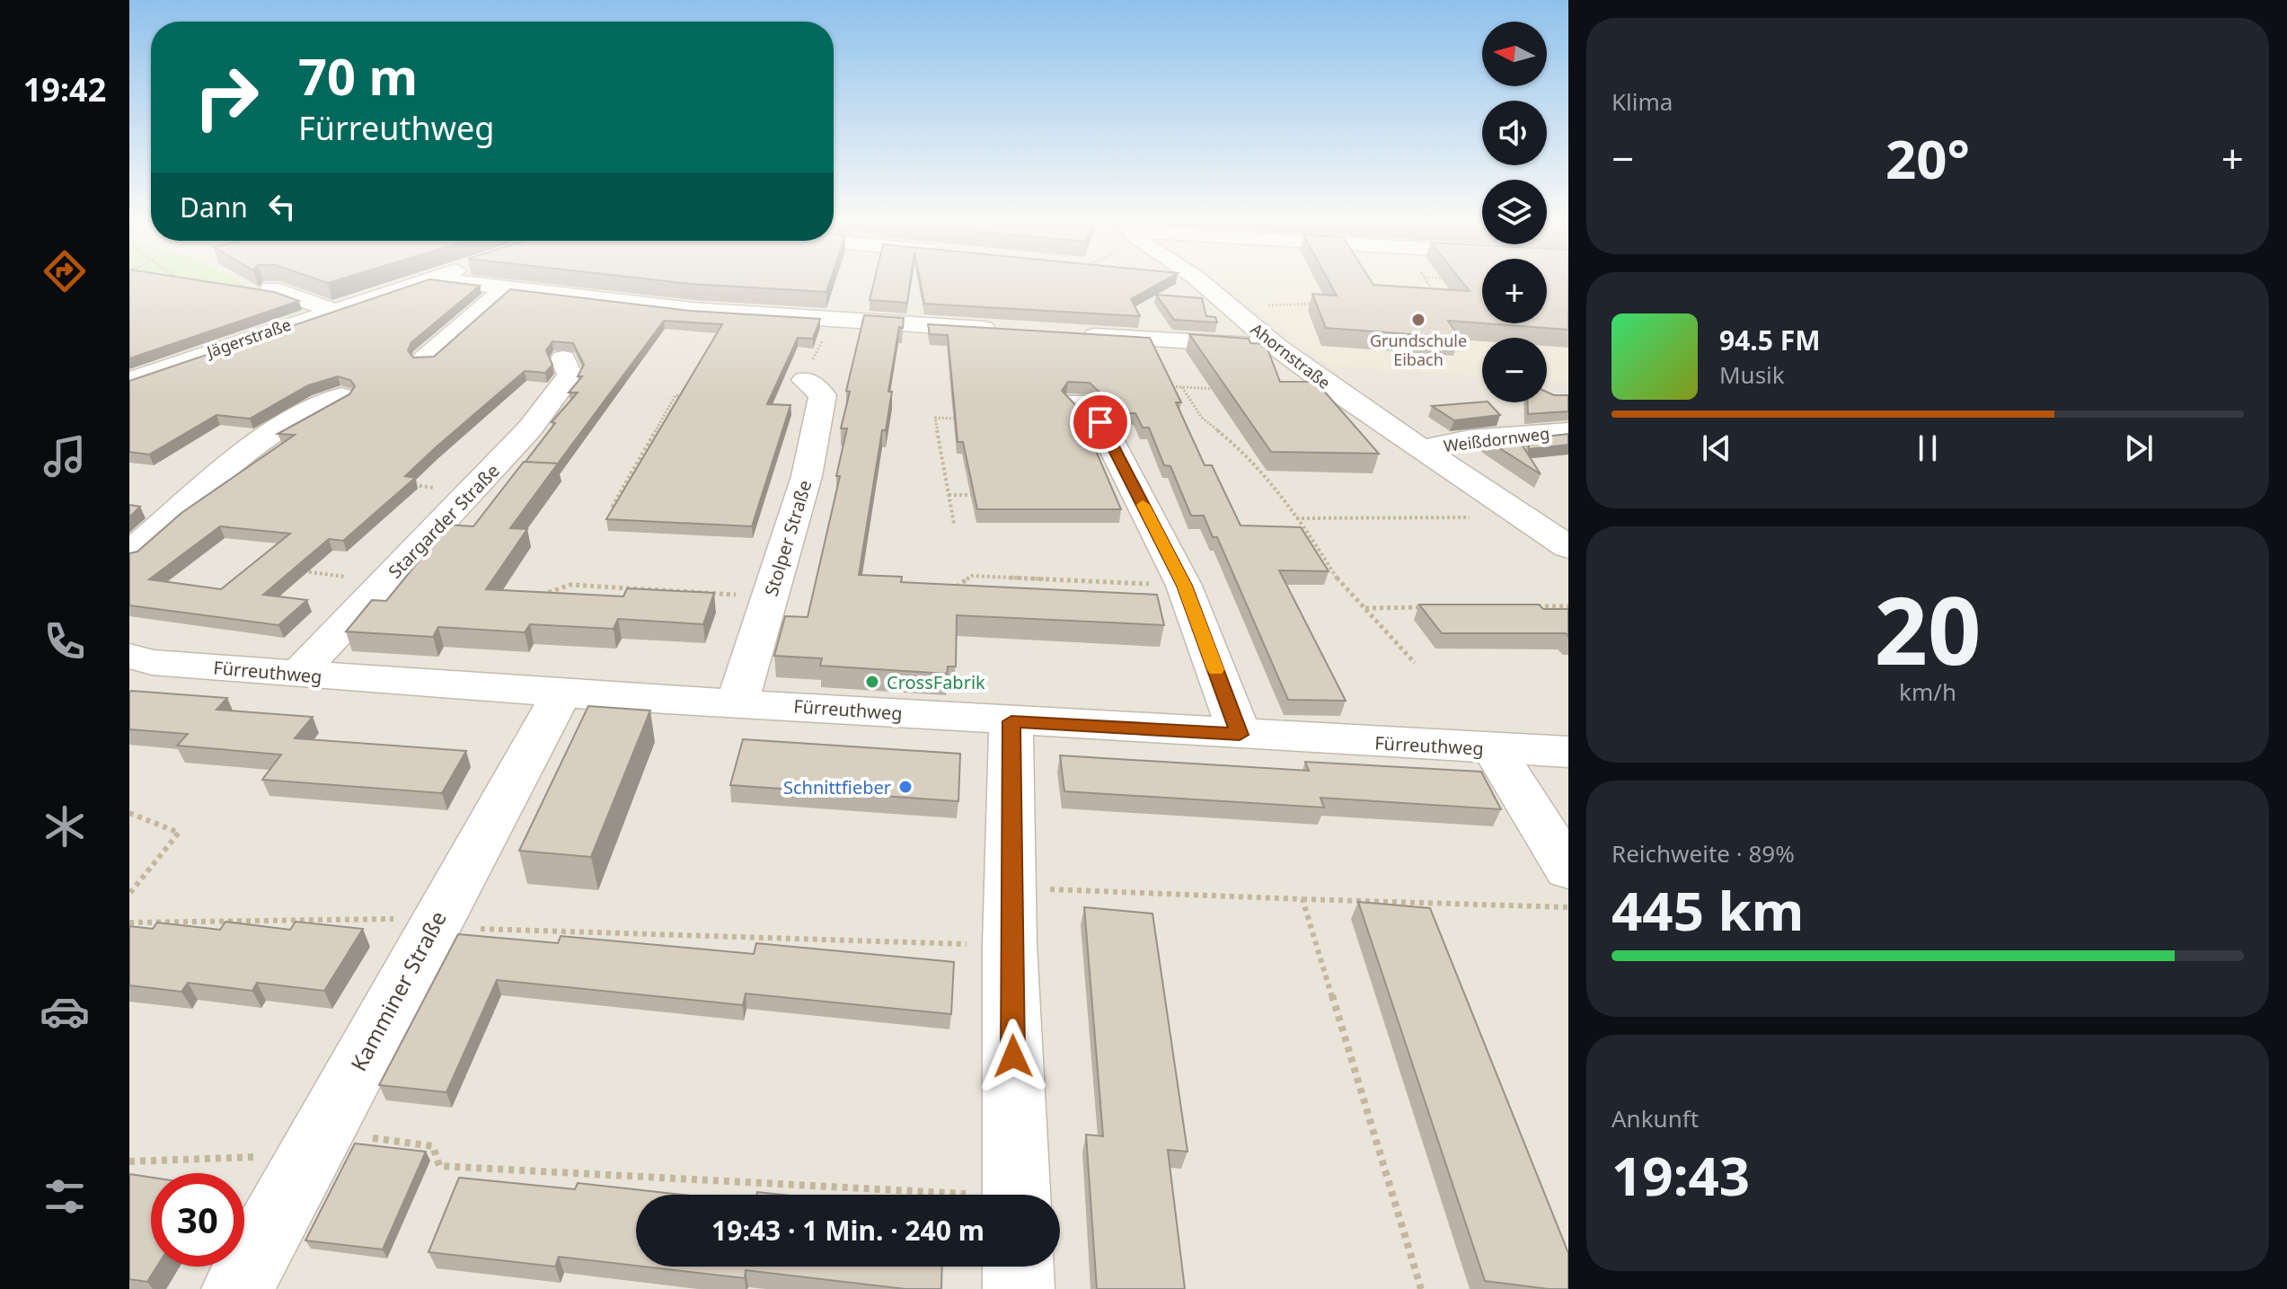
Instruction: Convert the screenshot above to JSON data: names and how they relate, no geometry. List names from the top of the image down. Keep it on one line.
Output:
{"streets":{"street":["Jägerstraße","Ahornstraße","Weißdornweg","Stargarder Straße","Stolper Straße","Fürreuthweg","Kamminer Straße"]},"crossings":[["Ahornstraße","Weißdornweg"],["Stargarder Straße","Fürreuthweg"],["Stolper Straße","Fürreuthweg"],["Fürreuthweg","Kamminer Straße"]],"places":["Grundschule Eibach","CrossFabrik","Schnittfieber"],"north":"left","page":{"tabs":"19:42","tile":["Klima",["20","km/h"],["Reichweite · 89%","445 km"],["Ankunft","19:43"]],"map_buttons":["+","−"],"turn":["70 m","Fürreuthweg"],"heat":["−","20°","+"],"then":"Dann","song":["94.5 FM","Musik"],"limit":"30","trip":"19:43 · 1 Min. · 240 m"}}
